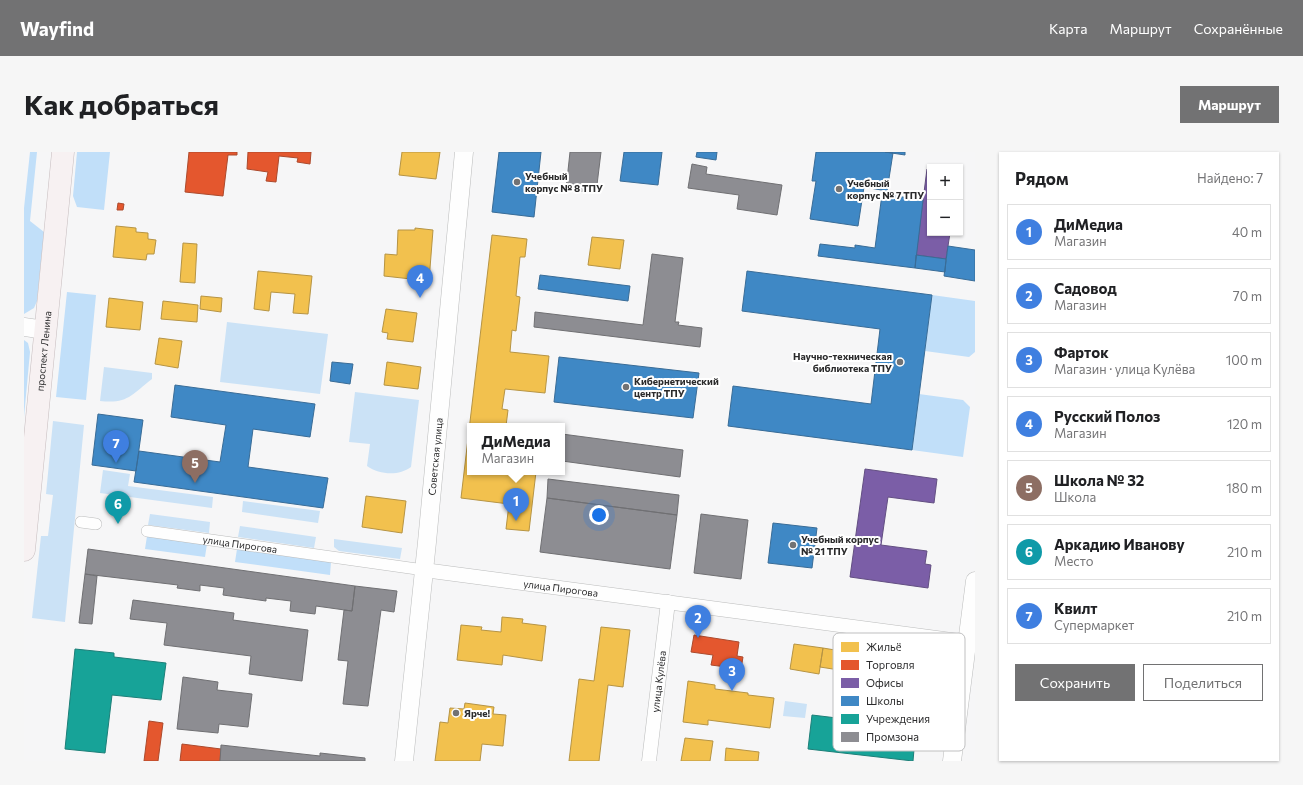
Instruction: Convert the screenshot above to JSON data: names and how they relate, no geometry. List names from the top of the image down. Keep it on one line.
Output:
{"streets":{"main road":["проспект Ленина"],"street":["Советская улица","улица Пирогова","улица Кулёва"]},"crossings":[["Советская улица","улица Пирогова"],["улица Пирогова","улица Кулёва"]],"places":["Учебный корпус № 8 ТПУ","Учебный корпус № 7 ТПУ","Научно-техническая библиотека ТПУ","Кибернетический центр ТПУ","Учебный корпус № 21 ТПУ","Ярче!"],"legend":["Жильё","Торговля","Офисы","Школы","Учреждения","Промзона"],"page":{"header":"Wayfind","nav":["Карта","Маршрут","Сохранённые"],"buttons":["Маршрут",["Сохранить","Поделиться"]],"title":"Как добраться","heading":["Рядом","Найдено: 7"],"map_buttons":["+","−"],"list":[{"mark":"1","name":"ДиМедиа","note":"Магазин","value":"40 m"},{"mark":"2","name":"Садовод","note":"Магазин","value":"70 m"},{"mark":"3","name":"Фарток","note":"Магазин · улица Кулёва","value":"100 m"},{"mark":"4","name":"Русский Полоз","note":"Магазин","value":"120 m"},{"mark":"5","name":"Школа № 32","note":"Школа","value":"180 m"},{"mark":"6","name":"Аркадию Иванову","note":"Место","value":"210 m"},{"mark":"7","name":"Квилт","note":"Супермаркет","value":"210 m"}],"pins":["4","7","5","1","6","2","3"],"popup":["ДиМедиа","Магазин"]}}
